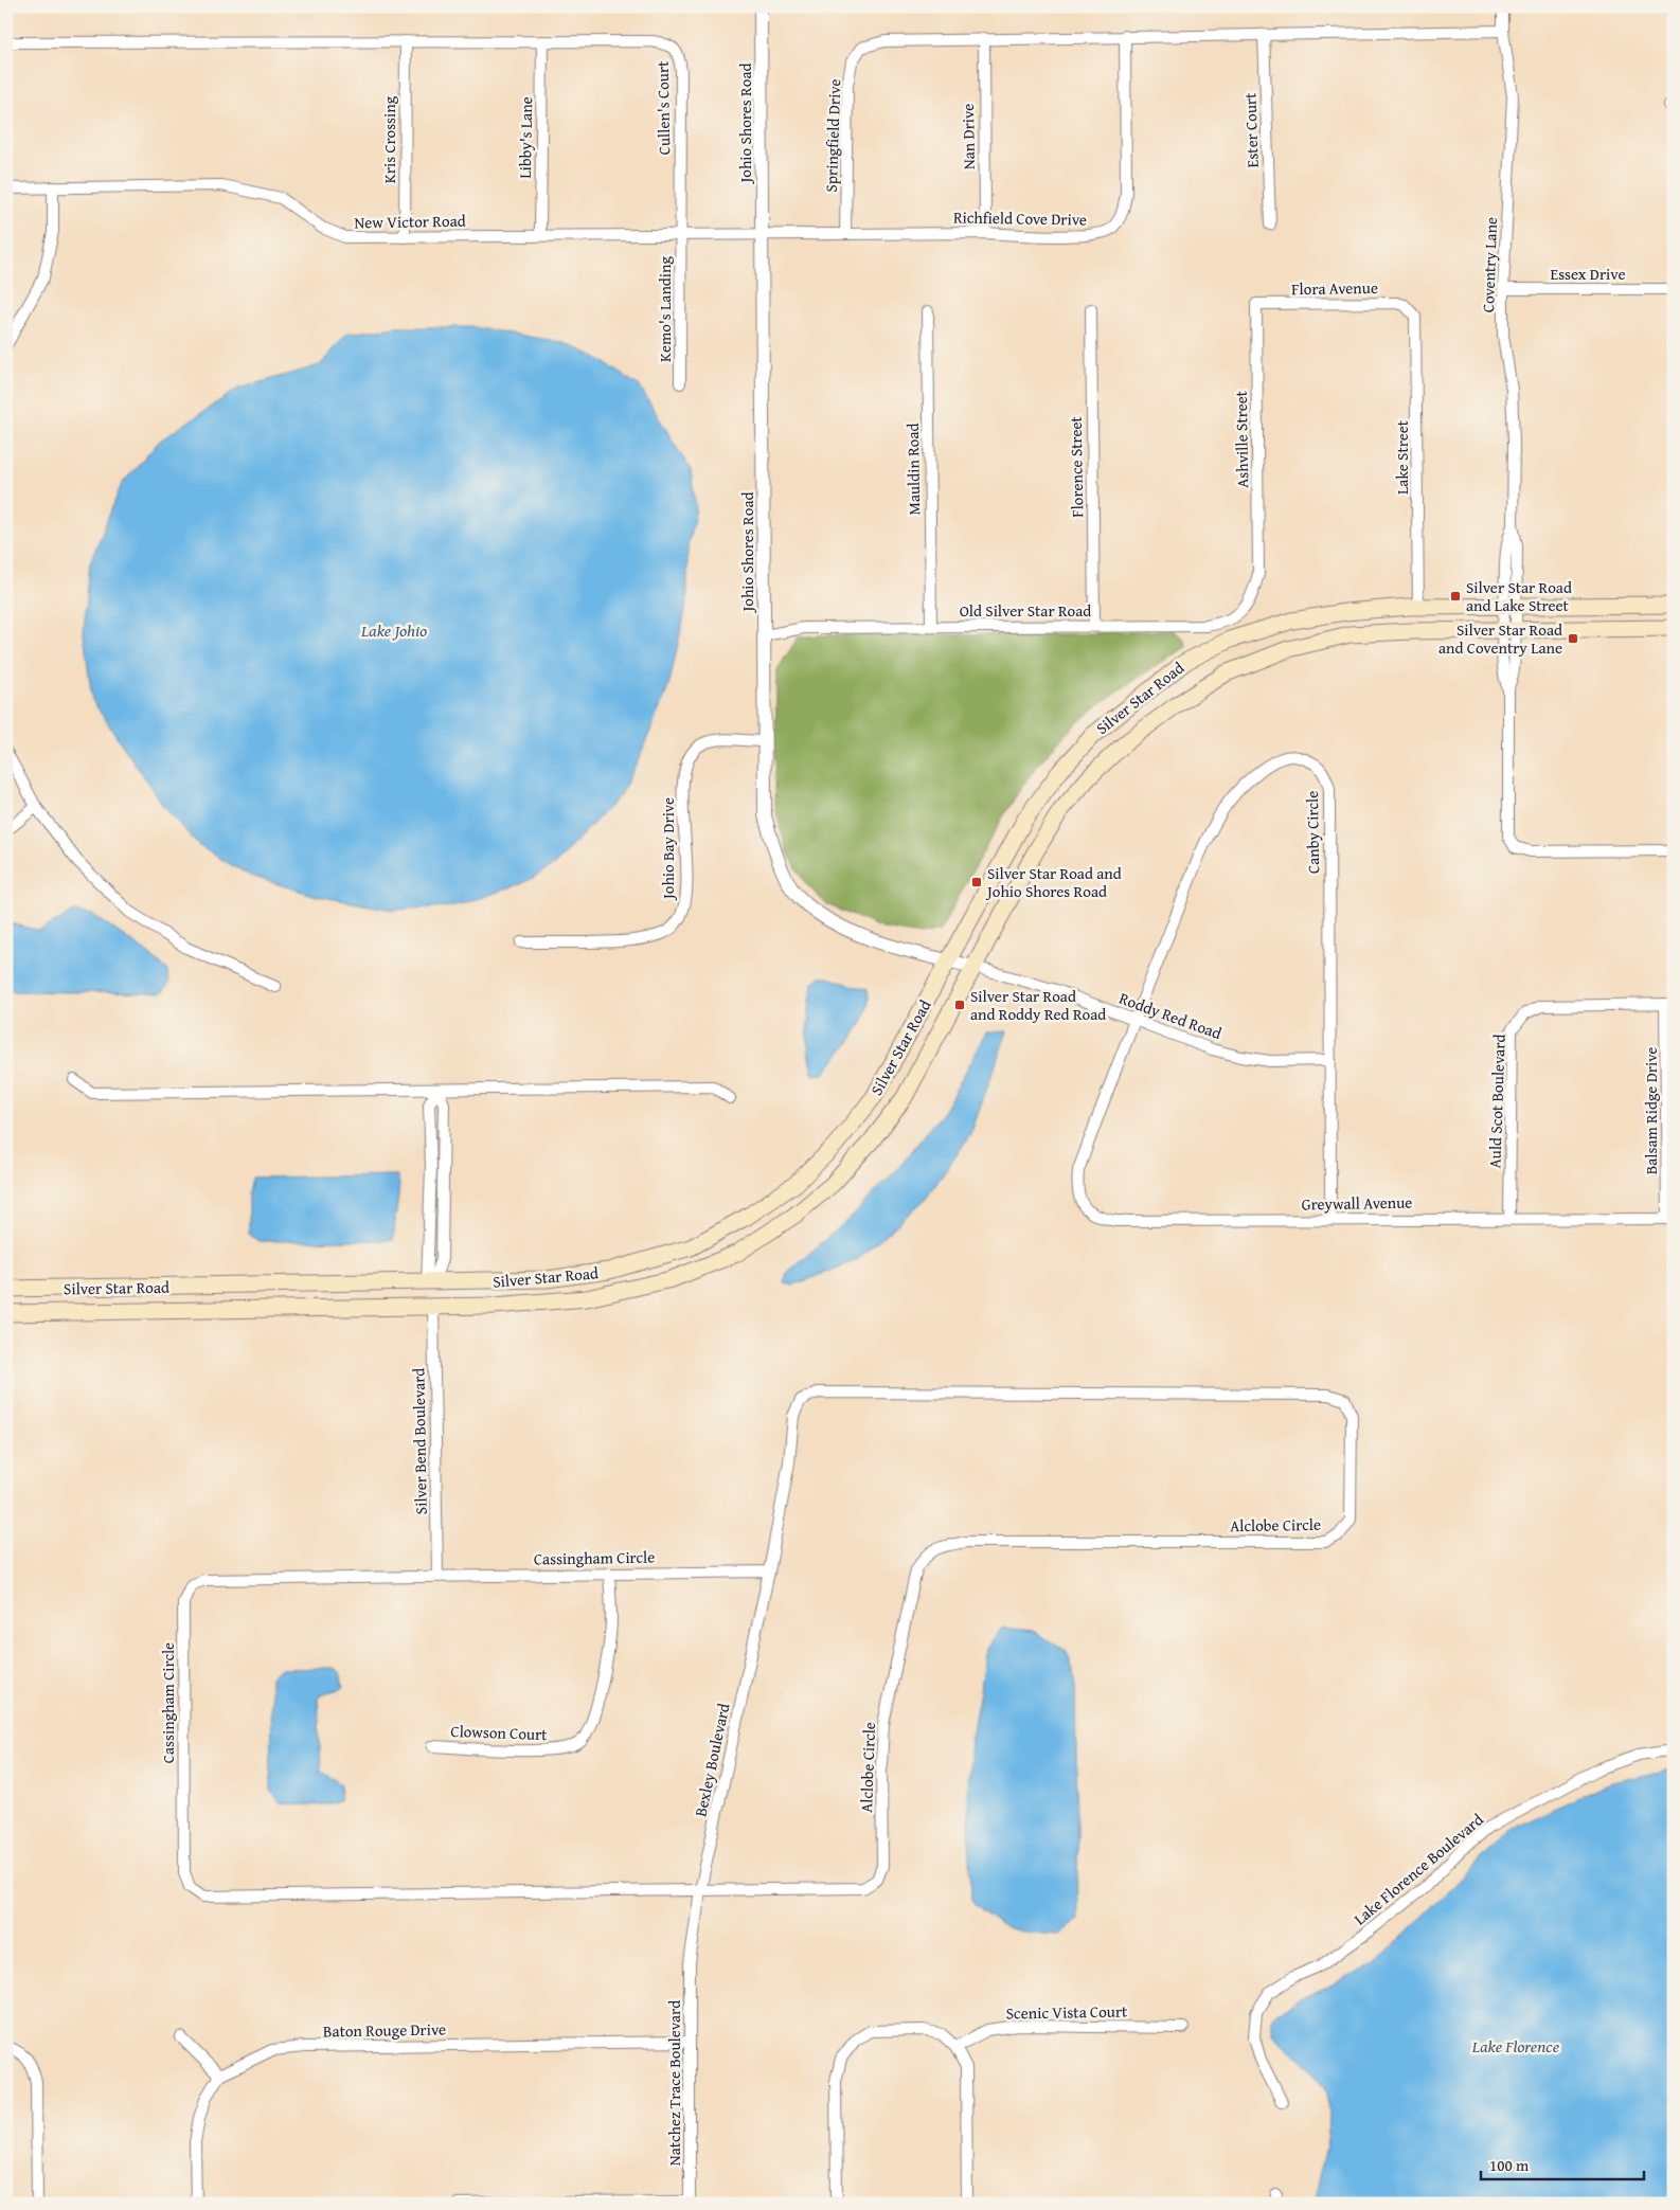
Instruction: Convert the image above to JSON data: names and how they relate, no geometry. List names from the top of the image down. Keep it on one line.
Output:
{"streets":{"main road":["Silver Star Road"],"street":["Cullen's Court","Johio Shores Road","Ester Court","Springfield Drive","Nan Drive","Libby's Lane","Kris Crossing","Richfield Cove Drive","New Victor Road","Coventry Lane","Essex Drive","Flora Avenue","Kemo's Landing","Ashville Street","Lake Street","Florence Street","Mauldin Road","Old Silver Star Road","Canby Circle","Johio Bay Drive","Roddy Red Road","Auld Scot Boulevard","Balsam Ridge Drive","Greywall Avenue","Silver Bend Boulevard","Alclobe Circle","Cassingham Circle","Clowson Court","Bexley Boulevard","Lake Florence Boulevard","Scenic Vista Court","Baton Rouge Drive","Natchez Trace Boulevard"]},"crossings":[["Cullen's Court","Libby's Lane"],["Cullen's Court","Kris Crossing"],["Cullen's Court","New Victor Road"],["Cullen's Court","Kemo's Landing"],["Johio Shores Road","Richfield Cove Drive"],["Johio Shores Road","New Victor Road"],["Johio Shores Road","Old Silver Star Road"],["Johio Shores Road","Silver Star Road"],["Johio Shores Road","Johio Bay Drive"],["Johio Shores Road","Roddy Red Road"],["Ester Court","Springfield Drive"],["Springfield Drive","Nan Drive"],["Springfield Drive","Richfield Cove Drive"],["Springfield Drive","Coventry Lane"],["Nan Drive","Richfield Cove Drive"],["Libby's Lane","New Victor Road"],["Kris Crossing","New Victor Road"],["Richfield Cove Drive","New Victor Road"],["New Victor Road","Kemo's Landing"],["Coventry Lane","Essex Drive"],["Coventry Lane","Silver Star Road"],["Flora Avenue","Ashville Street"],["Flora Avenue","Lake Street"],["Ashville Street","Old Silver Star Road"],["Lake Street","Silver Star Road"],["Florence Street","Old Silver Star Road"],["Mauldin Road","Old Silver Star Road"],["Silver Star Road","Roddy Red Road"],["Silver Star Road","Silver Bend Boulevard"],["Canby Circle","Roddy Red Road"],["Canby Circle","Greywall Avenue"],["Auld Scot Boulevard","Balsam Ridge Drive"],["Auld Scot Boulevard","Greywall Avenue"],["Balsam Ridge Drive","Greywall Avenue"],["Silver Bend Boulevard","Cassingham Circle"],["Alclobe Circle","Cassingham Circle"],["Alclobe Circle","Bexley Boulevard"],["Cassingham Circle","Clowson Court"],["Cassingham Circle","Bexley Boulevard"],["Bexley Boulevard","Natchez Trace Boulevard"],["Baton Rouge Drive","Natchez Trace Boulevard"]],"water":["Lake Johio","Lake Florence"],"places":{"transit":["Silver Star Road and Lake Street","Silver Star Road and Coventry Lane","Silver Star Road and Johio Shores Road","Silver Star Road and Roddy Red Road"]},"scale_bar":"100 m"}
